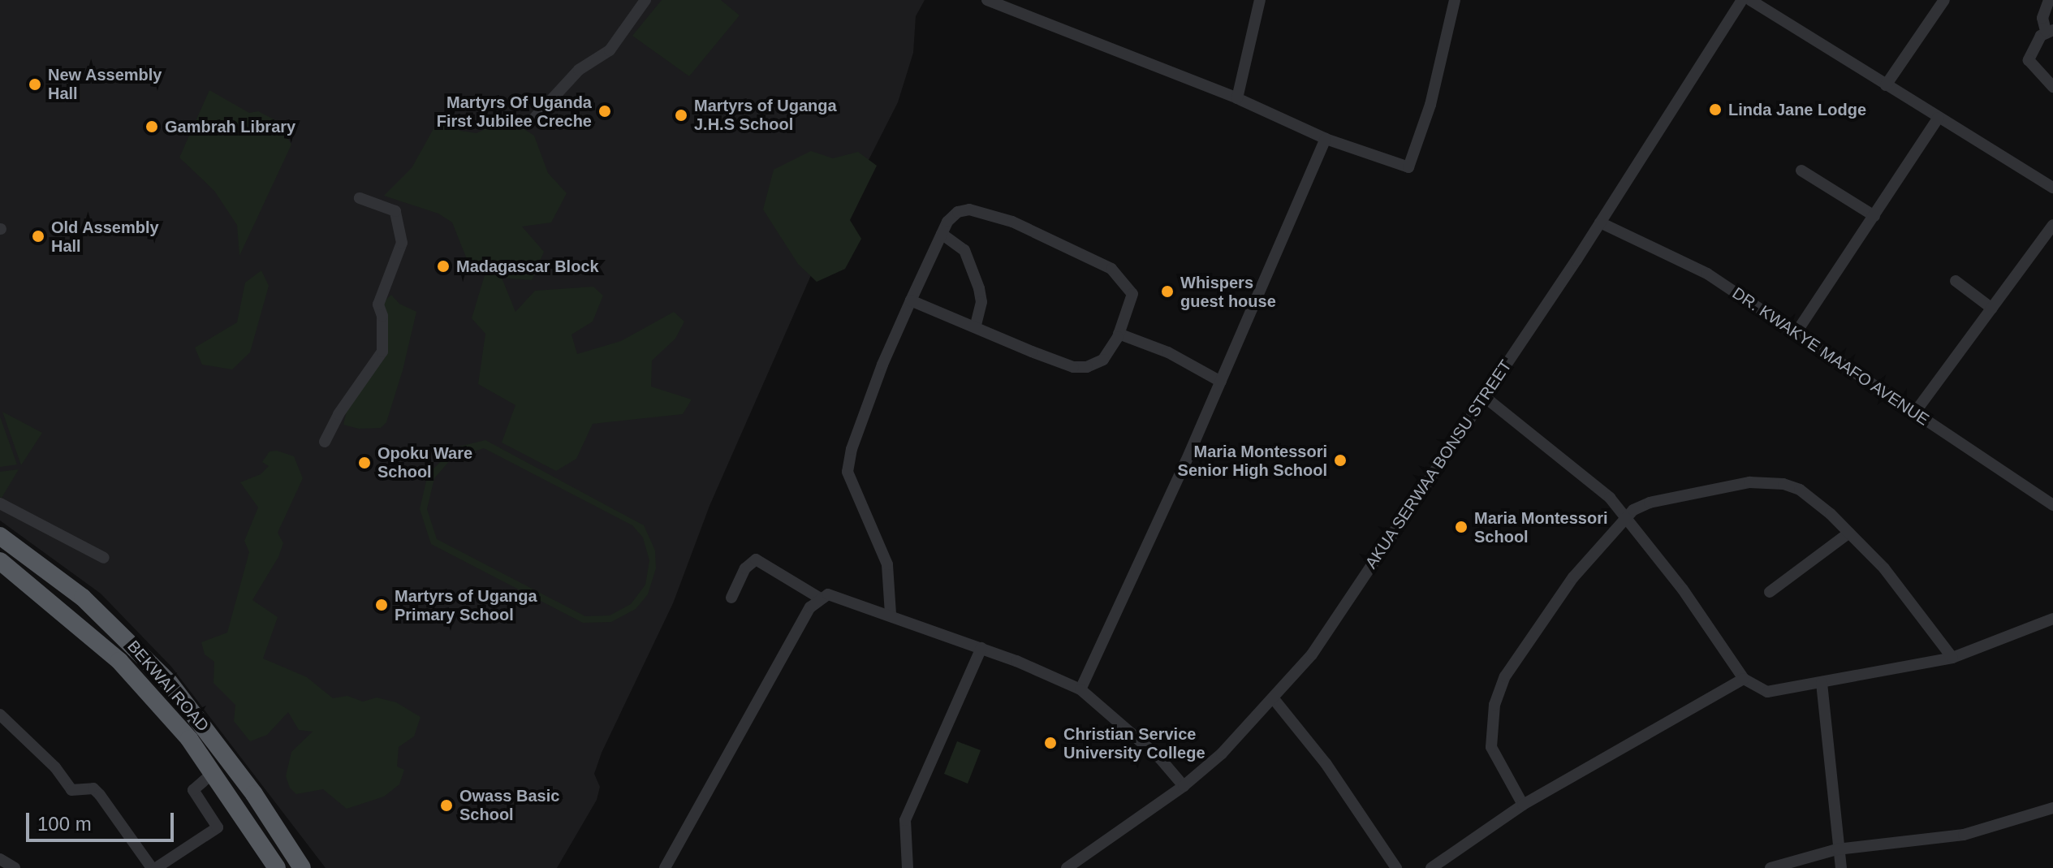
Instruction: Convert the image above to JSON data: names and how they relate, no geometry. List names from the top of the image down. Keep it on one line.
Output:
{"streets":{"highway":["BEKWAI ROAD"],"street":["DR. KWAKYE MAAFO AVENUE","AKUA SERWAA BONSU STREET"]},"crossings":[["DR. KWAKYE MAAFO AVENUE","AKUA SERWAA BONSU STREET"]],"places":["New Assembly Hall","Linda Jane Lodge","Martyrs Of Uganda First Jubilee Creche","Martyrs of Uganga J.H.S School","Gambrah Library","Old Assembly Hall","Madagascar Block","Whispers guest house","Maria Montessori Senior High School","Opoku Ware School","Maria Montessori School","Martyrs of Uganga Primary School","Christian Service University College","Owass Basic School"],"scale_bar":"100 m"}
